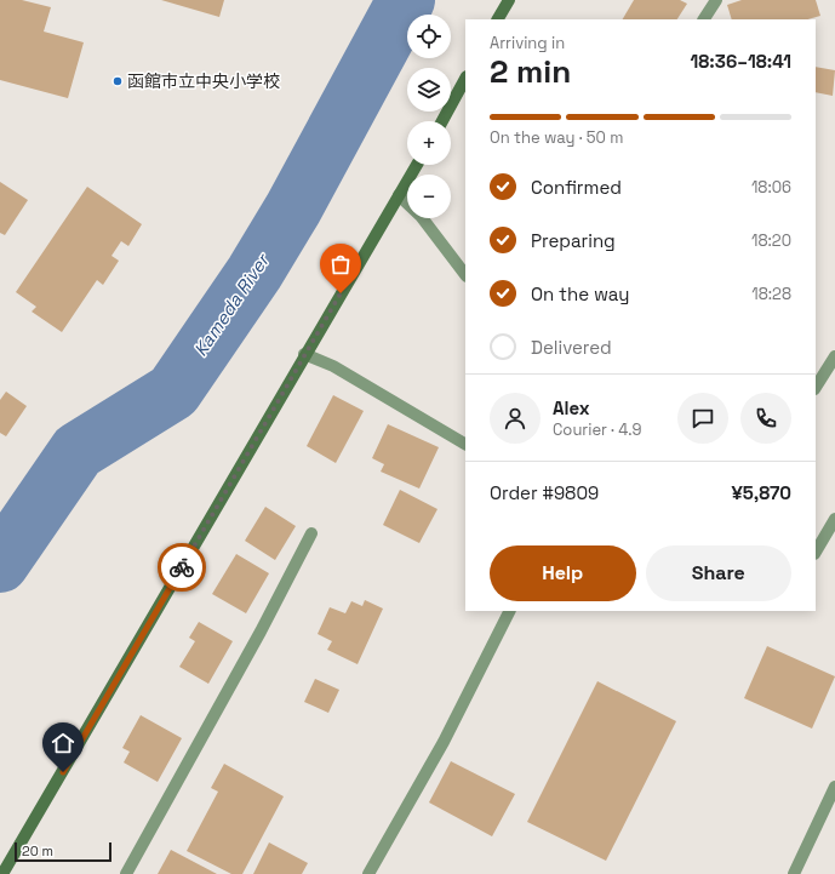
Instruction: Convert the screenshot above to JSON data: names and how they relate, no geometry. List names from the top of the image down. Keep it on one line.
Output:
{"water":["Kameda River"],"places":["函館市立中央小学校"],"scale_bar":"20 m","page":{"map_buttons":["+","−"],"heading":["2 min","Arriving in","18:36–18:41"],"panel":["Alex","Courier · 4.9","Order #9809","¥5,870"],"bar":"On the way · 50 m","list":[["Confirmed","18:06"],["Preparing","18:20"],["On the way","18:28"],"Delivered"],"buttons":["Help","Share"],"scale":"20 m"}}
